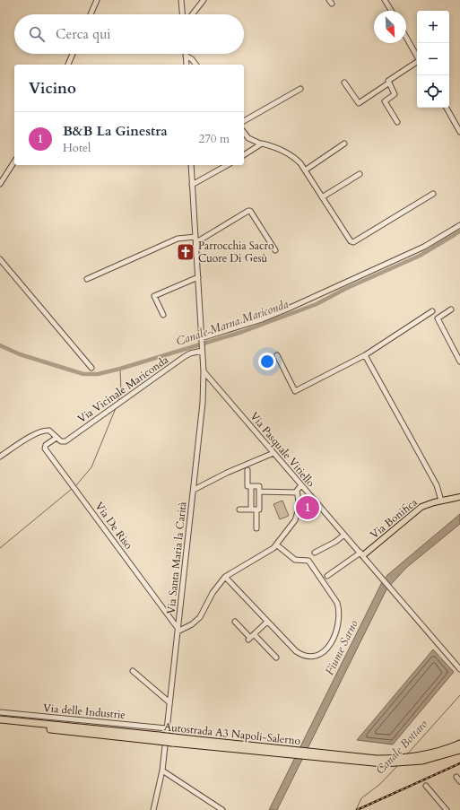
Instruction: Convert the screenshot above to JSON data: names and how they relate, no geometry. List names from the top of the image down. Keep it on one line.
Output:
{"streets":{"highway":["Autostrada A3 Napoli-Salerno"],"main road":["Via Bonifica"],"street":["Via Vicinale Mariconda","Via Pasquale Vitiello","Via De Riso","Via Santa Maria la Carità","Via delle Industrie"]},"crossings":[["Via Vicinale Mariconda","Via De Riso"],["Via Vicinale Mariconda","Via Santa Maria la Carità"],["Via Pasquale Vitiello","Via Bonifica"],["Via Pasquale Vitiello","Via Santa Maria la Carità"],["Via De Riso","Via Santa Maria la Carità"],["Via Santa Maria la Carità","Via delle Industrie"]],"water":["Canale Marna Mariconda","Fiume Sarno","Canale Bottaro"],"places":{"church":["Parrocchia Sacro Cuore Di Gesù"]},"north":"bottom right","page":{"map_buttons":["+","−"],"search":"Cerca qui","heading":"Vicino","list":[{"mark":"1","name":"B&B La Ginestra","note":"Hotel","value":"270 m"}],"pins":"1"}}
